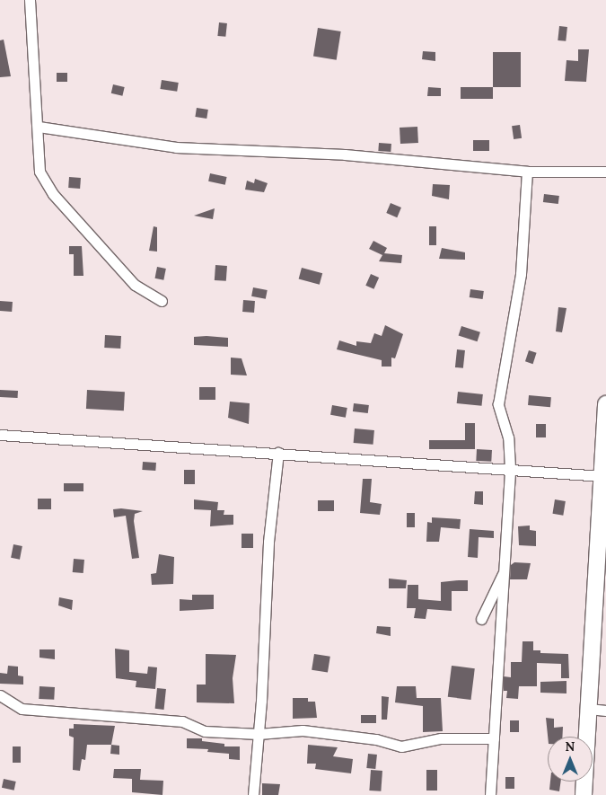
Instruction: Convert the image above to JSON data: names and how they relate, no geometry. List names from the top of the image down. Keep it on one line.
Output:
{"north":"top"}
